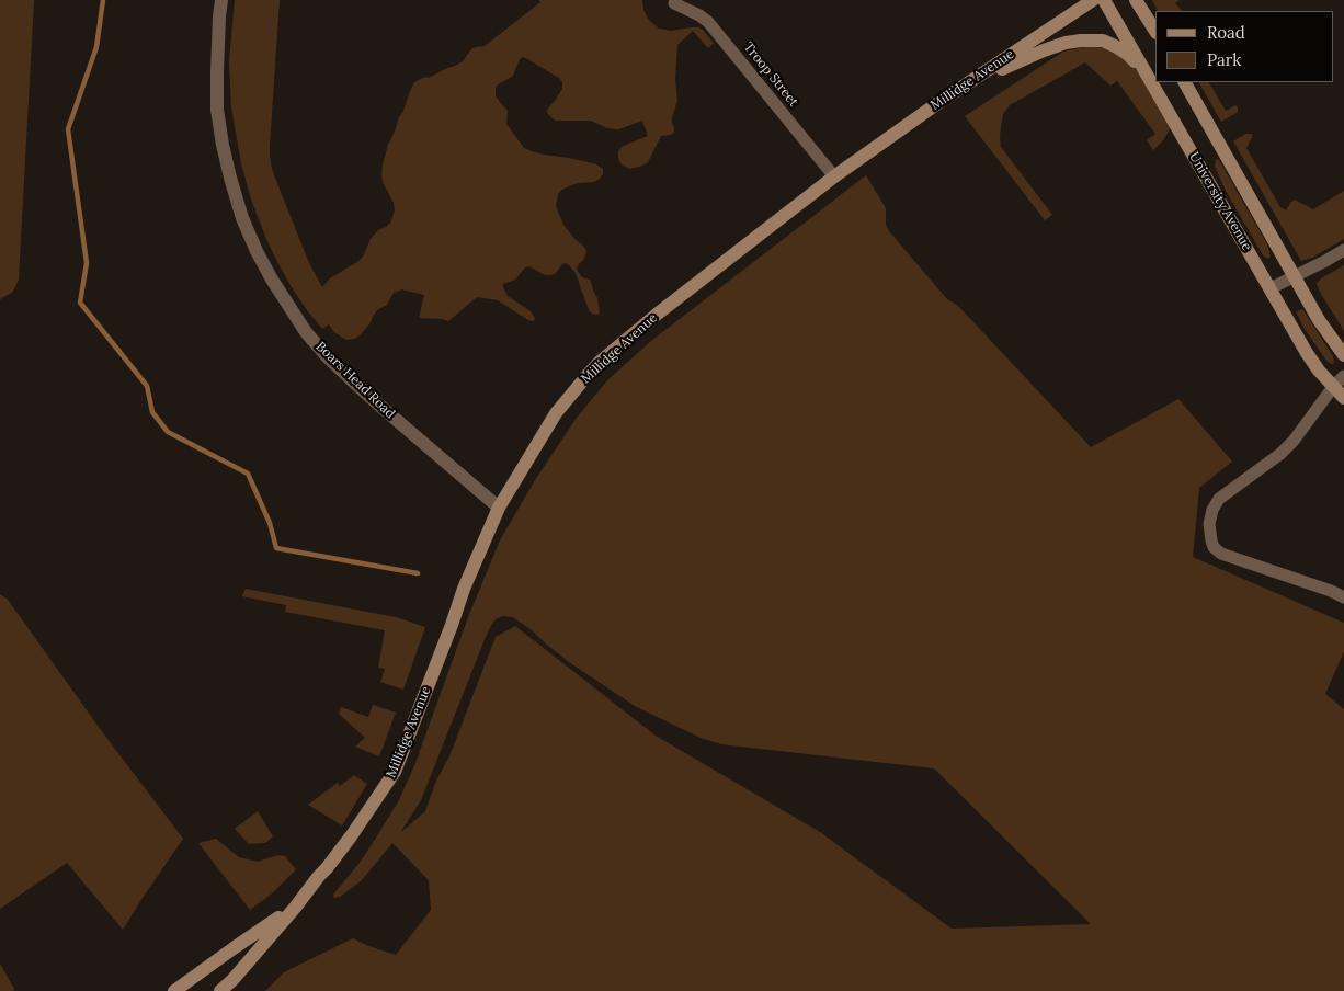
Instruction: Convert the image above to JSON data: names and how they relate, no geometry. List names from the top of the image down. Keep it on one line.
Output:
{"streets":{"main road":["Millidge Avenue","University Avenue"],"street":["Troop Street","Boars Head Road"]},"crossings":[["Troop Street","Millidge Avenue"],["Millidge Avenue","Boars Head Road"]],"legend":["Road","Park"]}
